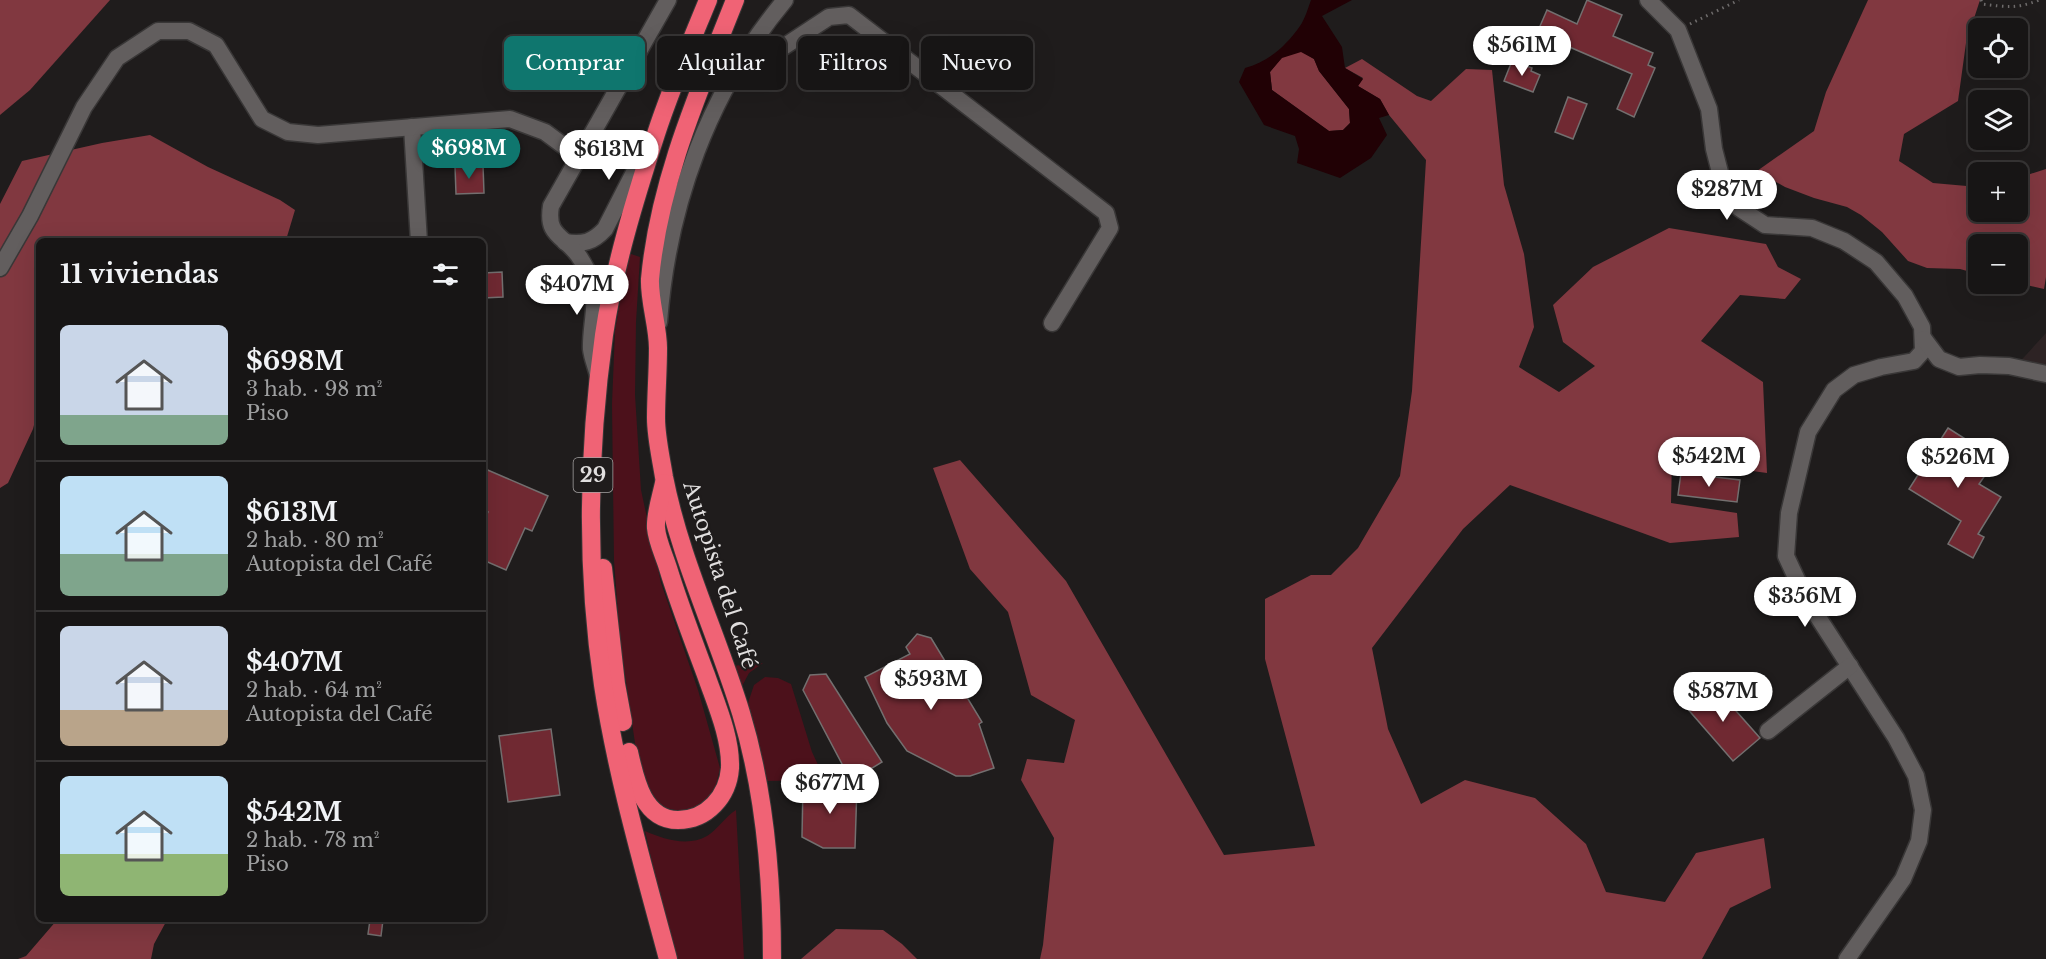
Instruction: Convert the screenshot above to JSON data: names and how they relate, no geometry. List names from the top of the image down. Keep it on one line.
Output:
{"streets":{"highway":["29","Autopista del Café"]},"page":{"map_buttons":["+","−"],"price":["$561M","$698M","$613M","$287M","$407M","$542M","$526M","$356M","$593M","$587M","$677M"],"chip":["Comprar","Alquilar","Filtros","Nuevo"],"heading":"11 viviendas","list":[{"name":"$698M","note":"3 hab. · 98 m² · Piso"},{"name":"$613M","note":"2 hab. · 80 m² · Autopista del Café"},{"name":"$407M","note":"2 hab. · 64 m² · Autopista del Café"},{"name":"$542M","note":"2 hab. · 78 m² · Piso"}]}}
